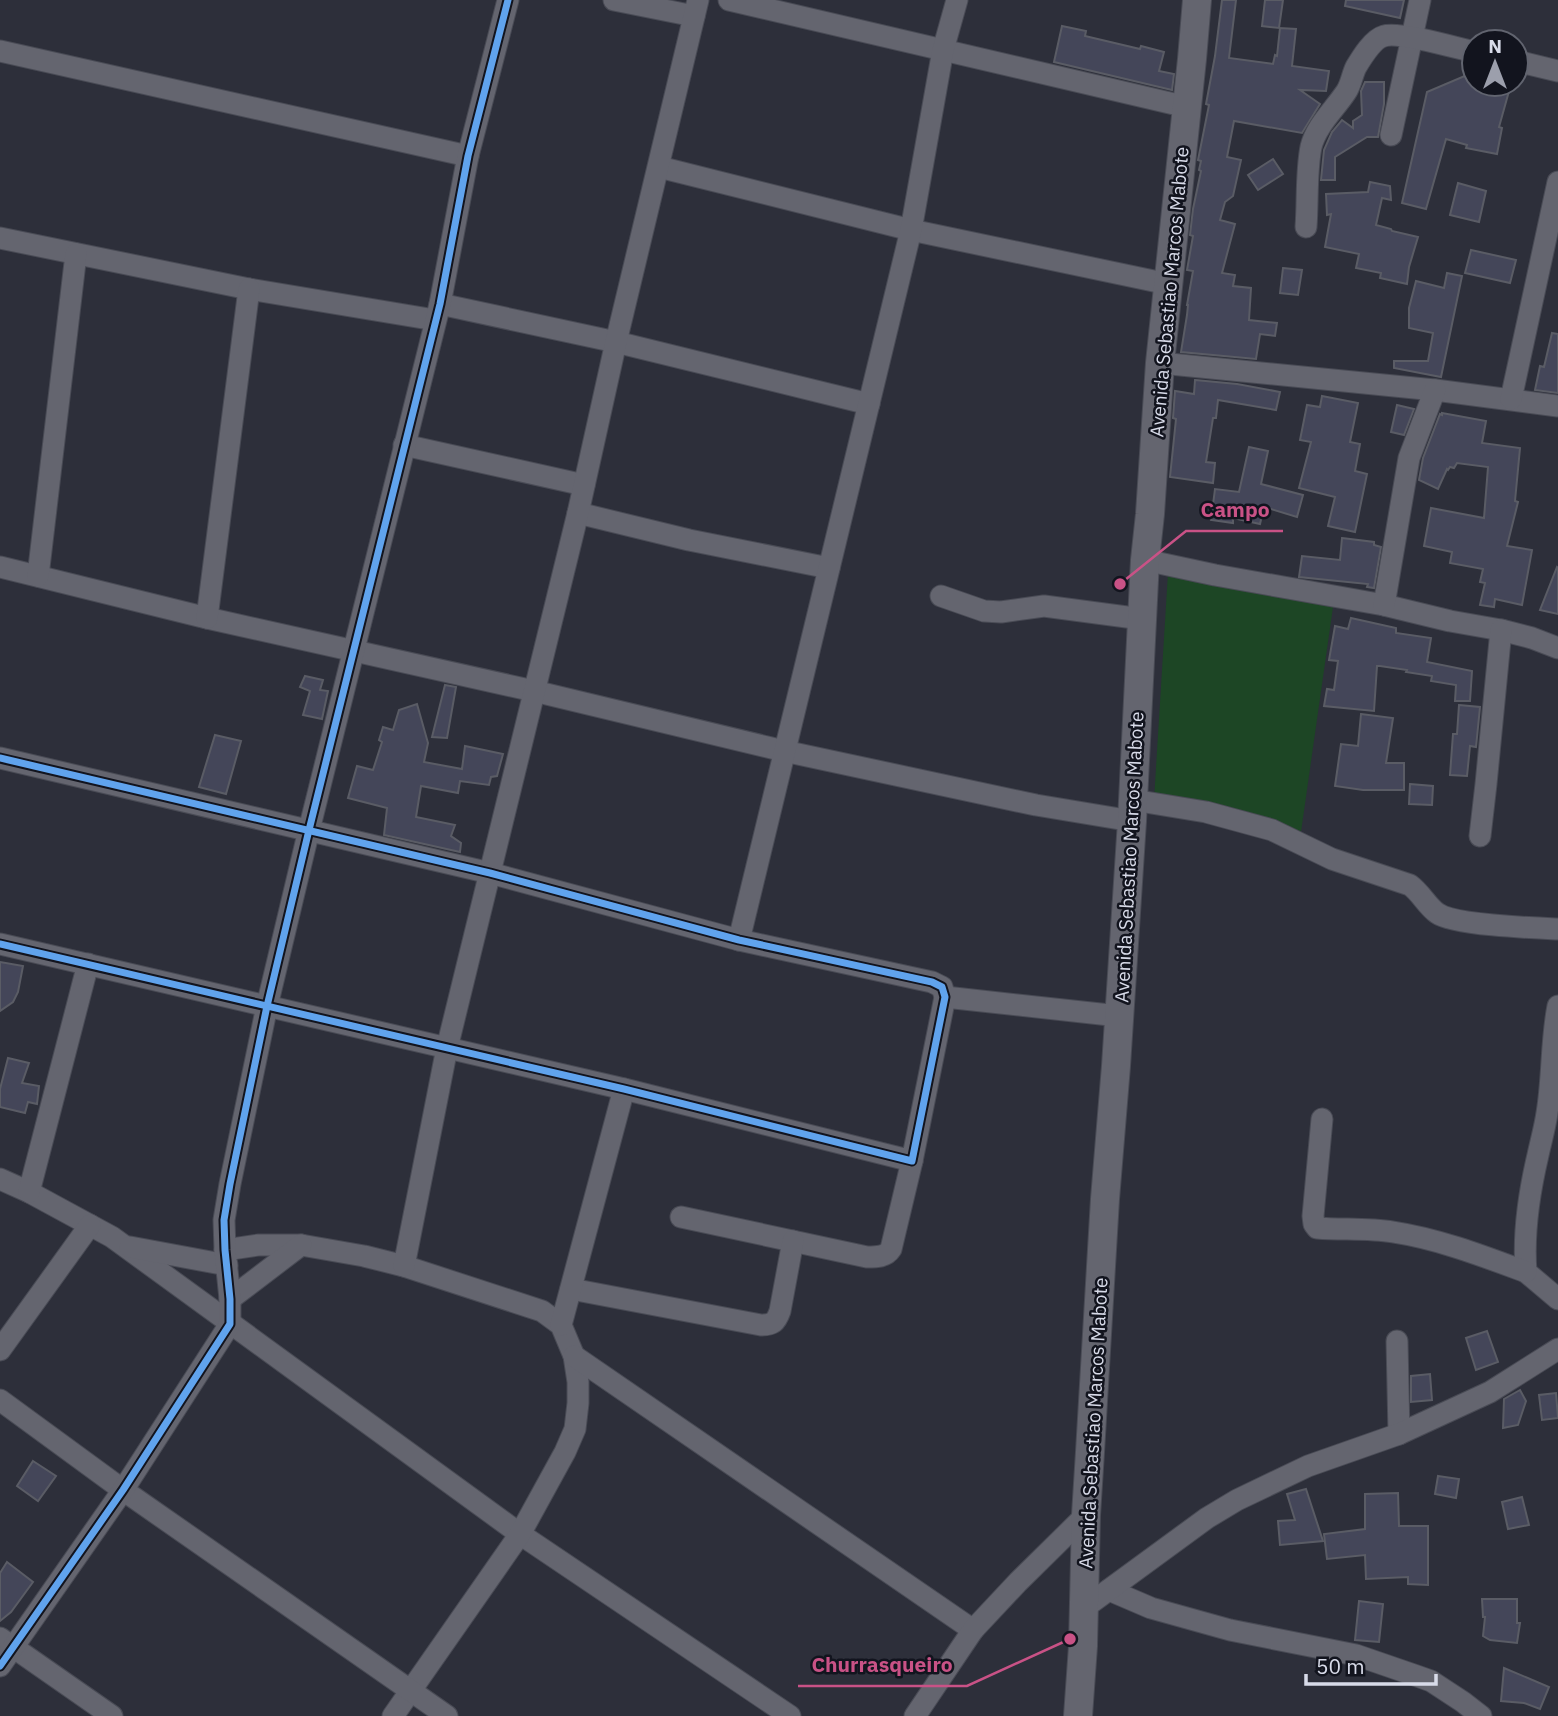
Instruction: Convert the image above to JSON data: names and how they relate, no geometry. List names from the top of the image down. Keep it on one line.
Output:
{"streets":{"main road":["Avenida Sebastiao Marcos Mabote"]},"places":["Campo","Churrasqueiro"],"scale_bar":"50 m","north":"top"}
